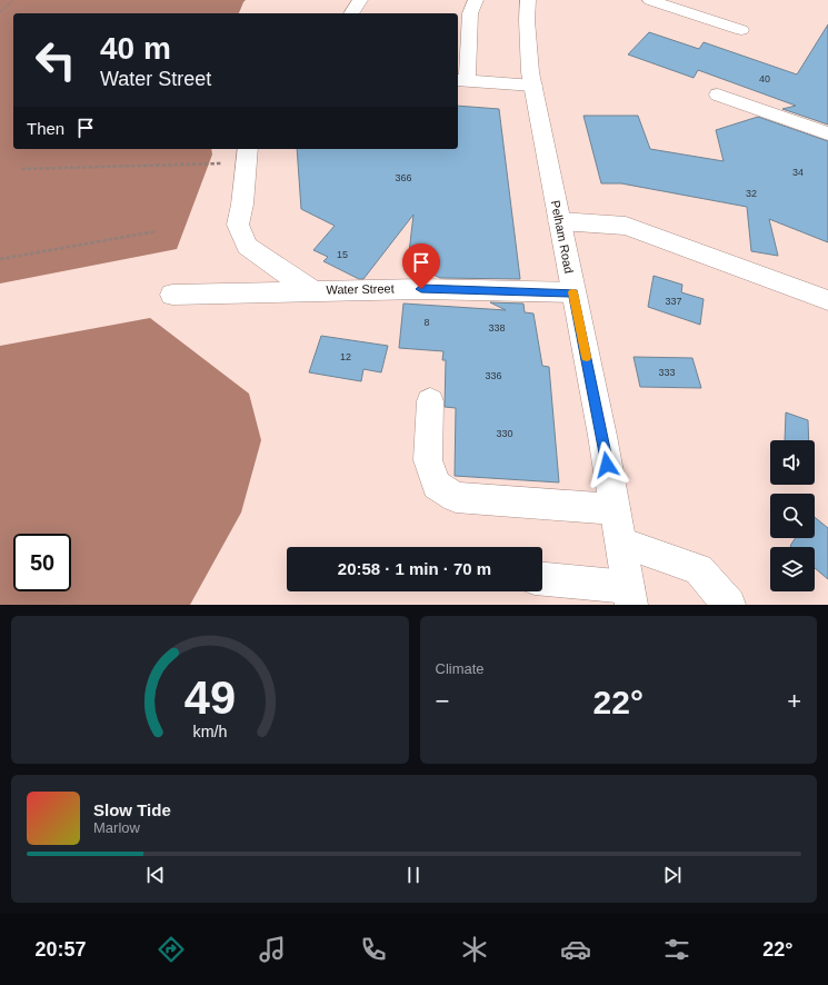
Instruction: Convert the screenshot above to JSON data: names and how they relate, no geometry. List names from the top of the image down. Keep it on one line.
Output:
{"streets":{"main road":["Pelham Road","Water Street"]},"crossings":[["Pelham Road","Water Street"]],"house_numbers":["40","34","366","32","15","337","8","338","12","333","336","330"],"page":{"turn":["40 m","Water Street"],"then":"Then","limit":"50","trip":"20:58 · 1 min · 70 m","tile":"Climate","heat":["−","22°","+"],"song":["Slow Tide","Marlow"],"tabs":["20:57","22°"],"gauge":["49","km/h"]}}
